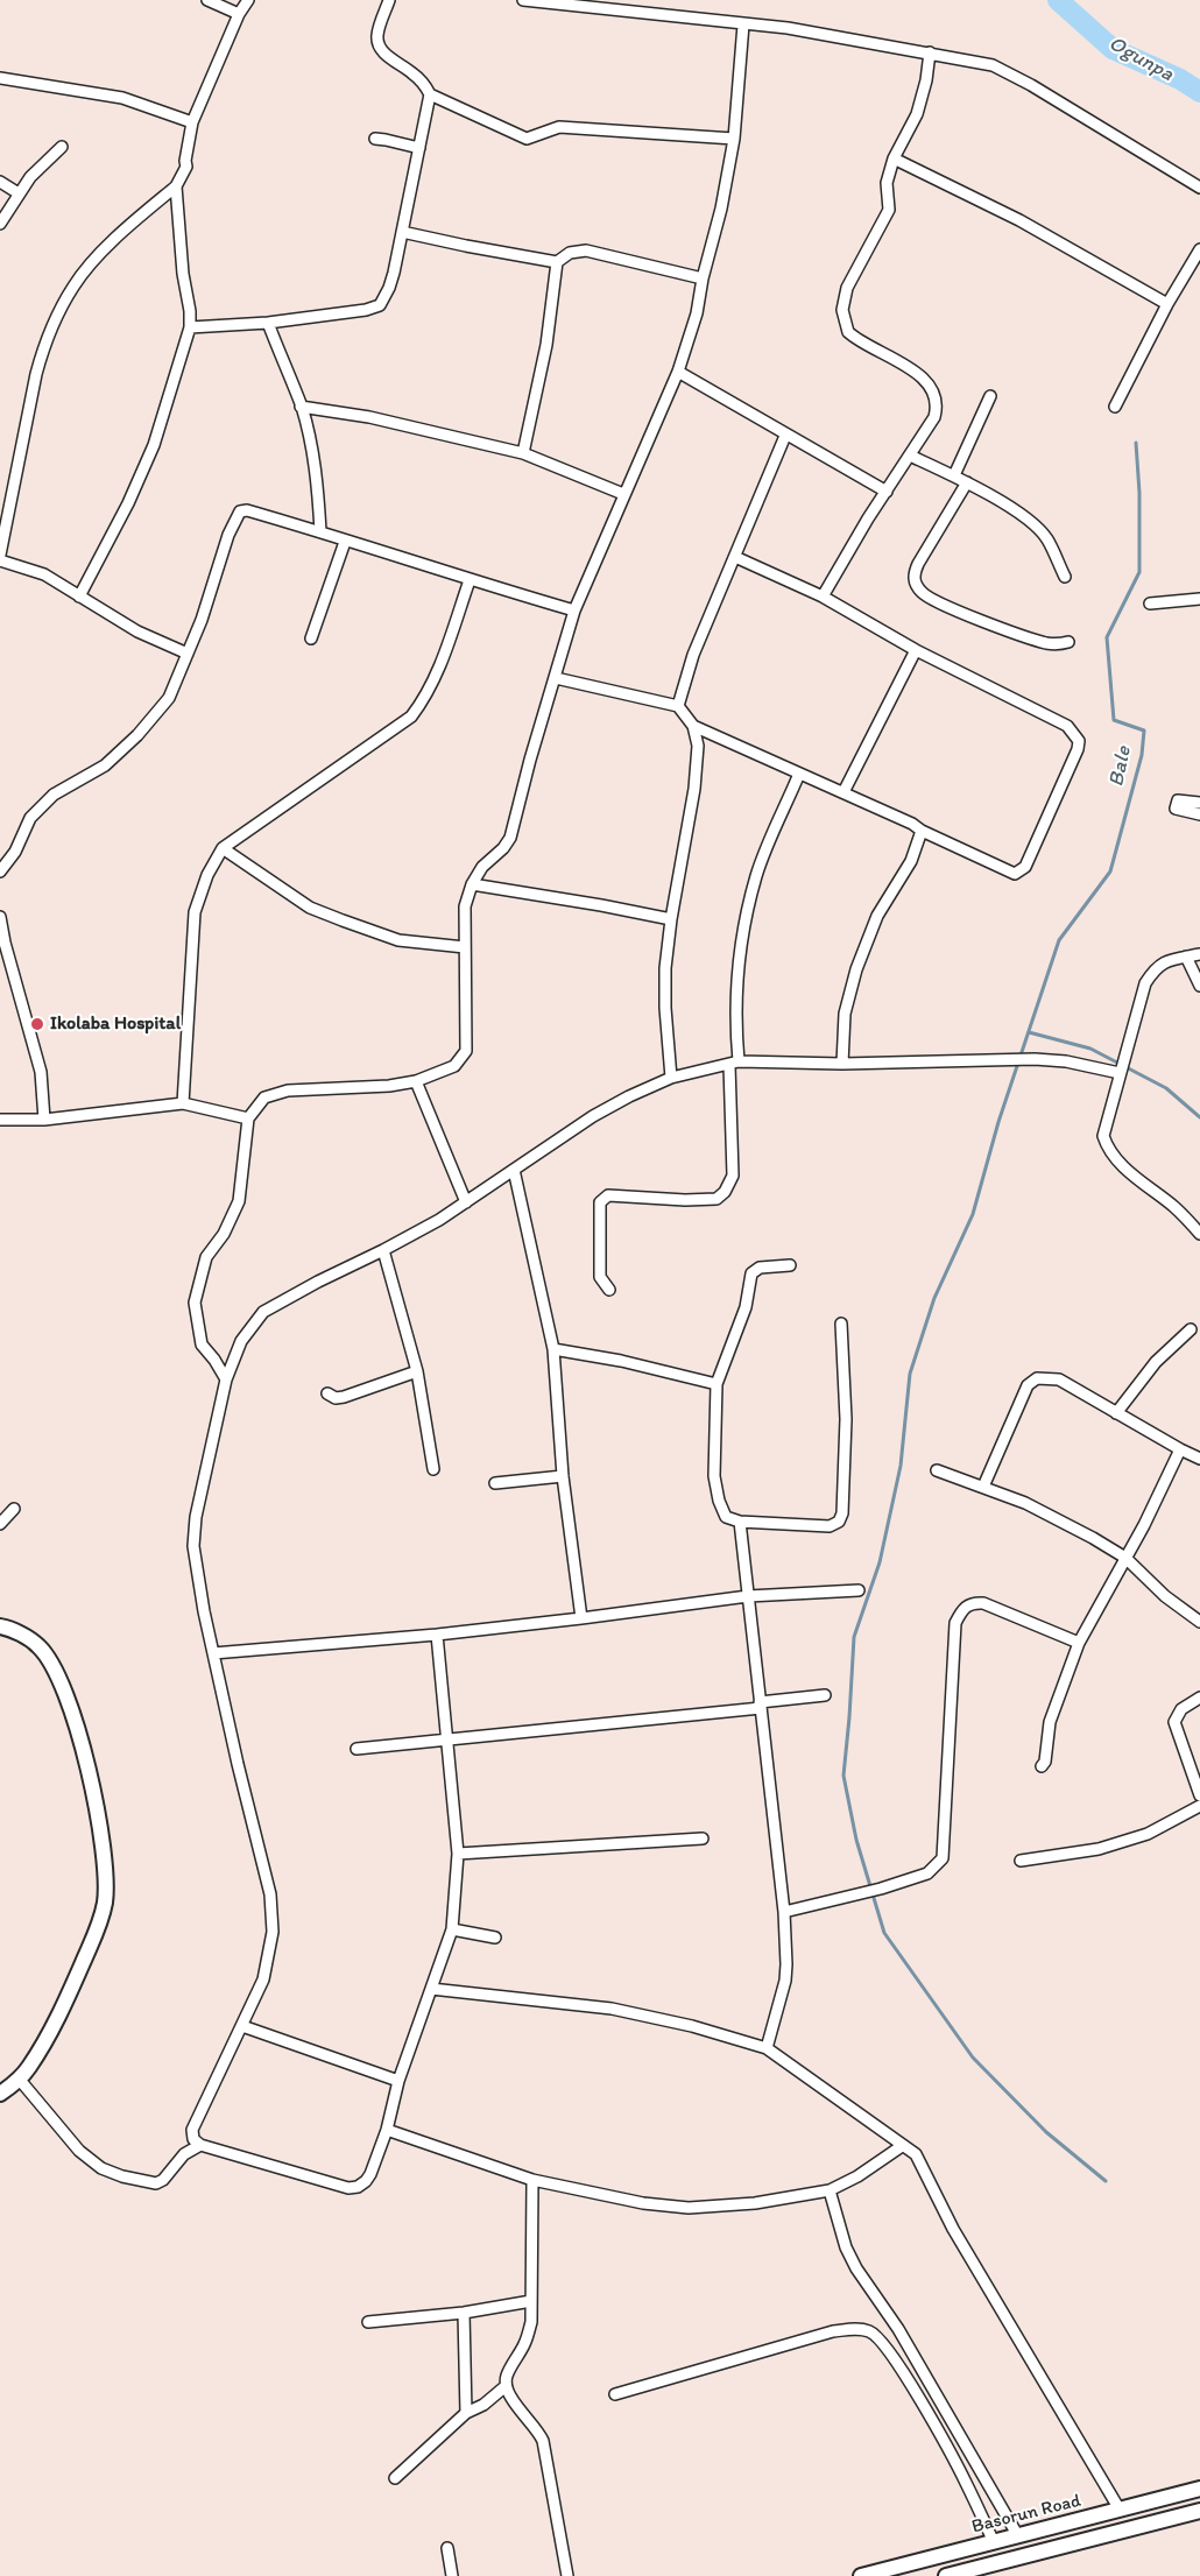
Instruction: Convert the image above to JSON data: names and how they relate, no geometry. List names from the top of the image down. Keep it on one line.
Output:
{"streets":{"main road":["Basorun Road"]},"water":["Ogunpa","Bale"],"places":["Ikolaba Hospital"]}
